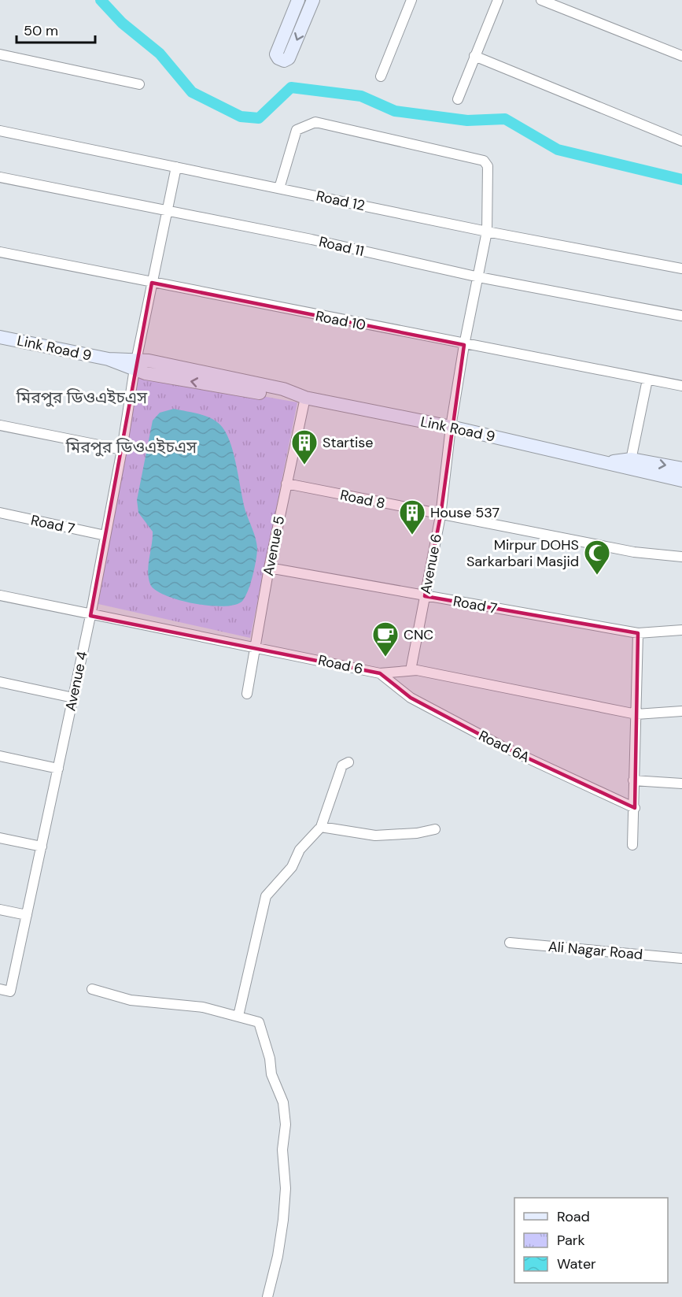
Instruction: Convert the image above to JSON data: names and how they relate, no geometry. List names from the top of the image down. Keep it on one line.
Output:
{"streets":{"main road":["Link Road 9"],"street":["Road 12","Road 11","Road 10","Road 8","Road 7","Avenue 5","Avenue 6","Road 6","Avenue 4","Road 6A","Ali Nagar Road"]},"crossings":[["Road 12","Avenue 6"],["Road 12","Avenue 4"],["Road 11","Avenue 6"],["Road 11","Avenue 4"],["Road 10","Avenue 6"],["Road 10","Avenue 4"],["Link Road 9","Avenue 5"],["Link Road 9","Avenue 6"],["Link Road 9","Avenue 4"],["Road 8","Avenue 5"],["Road 8","Avenue 6"],["Road 7","Avenue 5"],["Road 7","Avenue 6"],["Road 7","Avenue 4"],["Avenue 5","Road 6"],["Avenue 6","Road 6"],["Road 6","Avenue 4"],["Road 6","Road 6A"]],"districts":["মিরপুর ডিওএইচএস","মিরপুর ডিওএইচএস"],"places":{"building":["Startise","House 537"],"mosque":["Mirpur DOHS Sarkarbari Masjid"],"cafe":["CNC"]},"legend":["Road","Park","Water"],"scale_bar":"50 m"}
